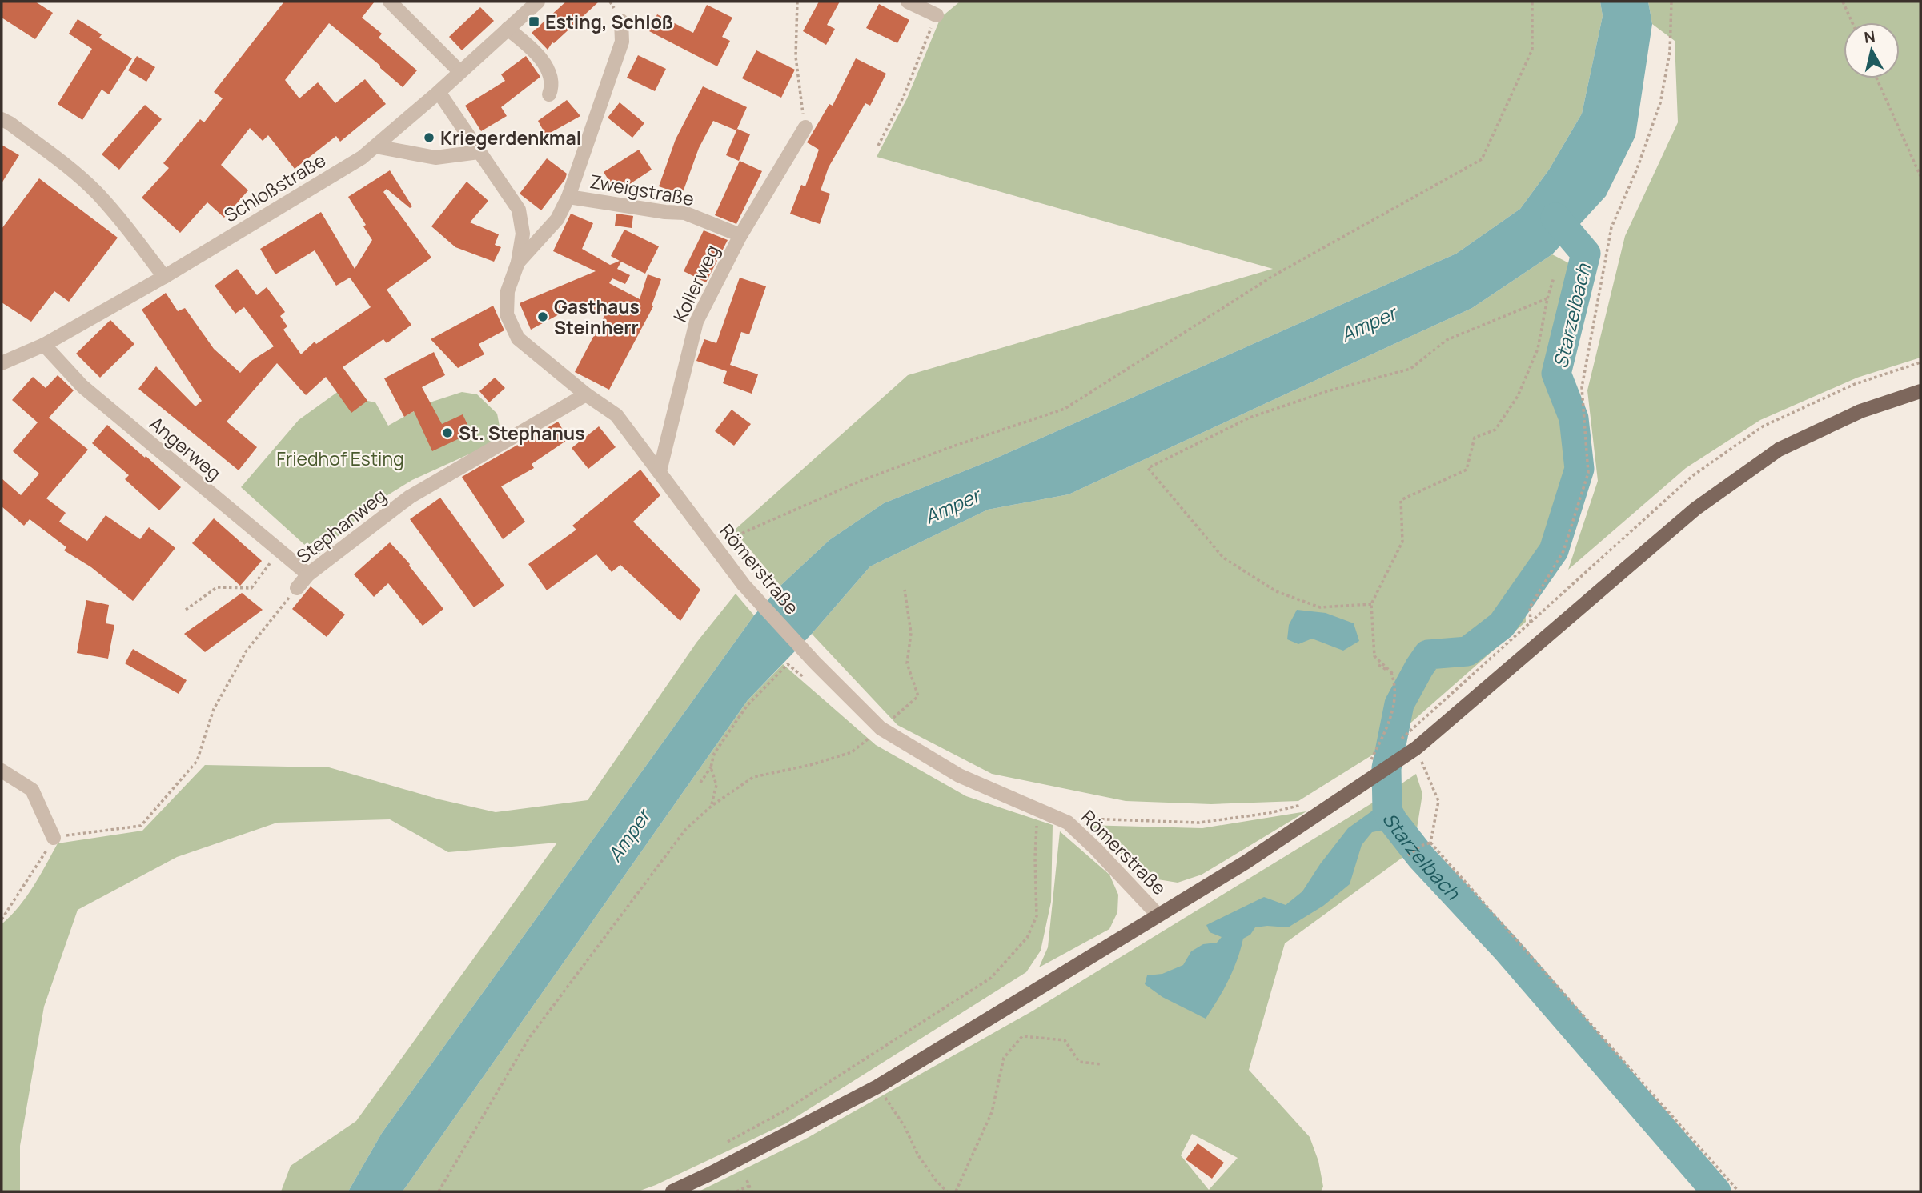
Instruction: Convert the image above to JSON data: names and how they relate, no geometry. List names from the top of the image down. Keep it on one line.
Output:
{"streets":{"street":["Schloßstraße","Zweigstraße","Kollerweg","Angerweg","Stephanweg","Römerstraße"]},"crossings":[["Schloßstraße","Angerweg"],["Schloßstraße","Römerstraße"],["Zweigstraße","Kollerweg"],["Kollerweg","Römerstraße"],["Angerweg","Stephanweg"],["Stephanweg","Römerstraße"]],"water":["Starzelbach","Amper"],"parks":["Friedhof Esting"],"places":{"transit":["Esting, Schloß"],"other":["Kriegerdenkmal","Gasthaus Steinherr","St. Stephanus"]},"north":"top"}
